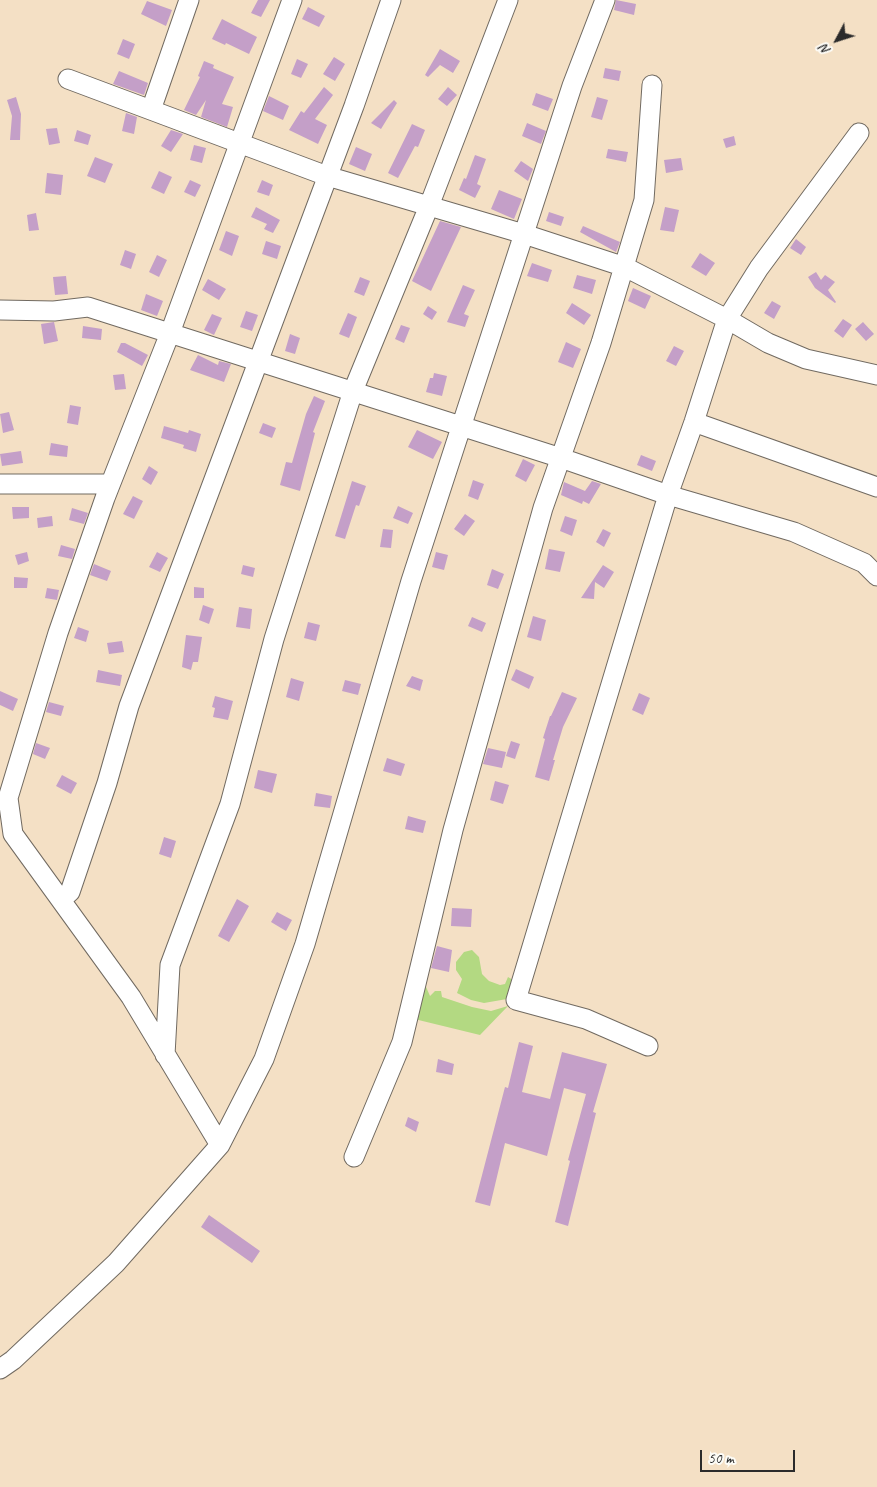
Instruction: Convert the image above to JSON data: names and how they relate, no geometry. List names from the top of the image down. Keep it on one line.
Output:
{"scale_bar":"50 m","north":"bottom left"}
